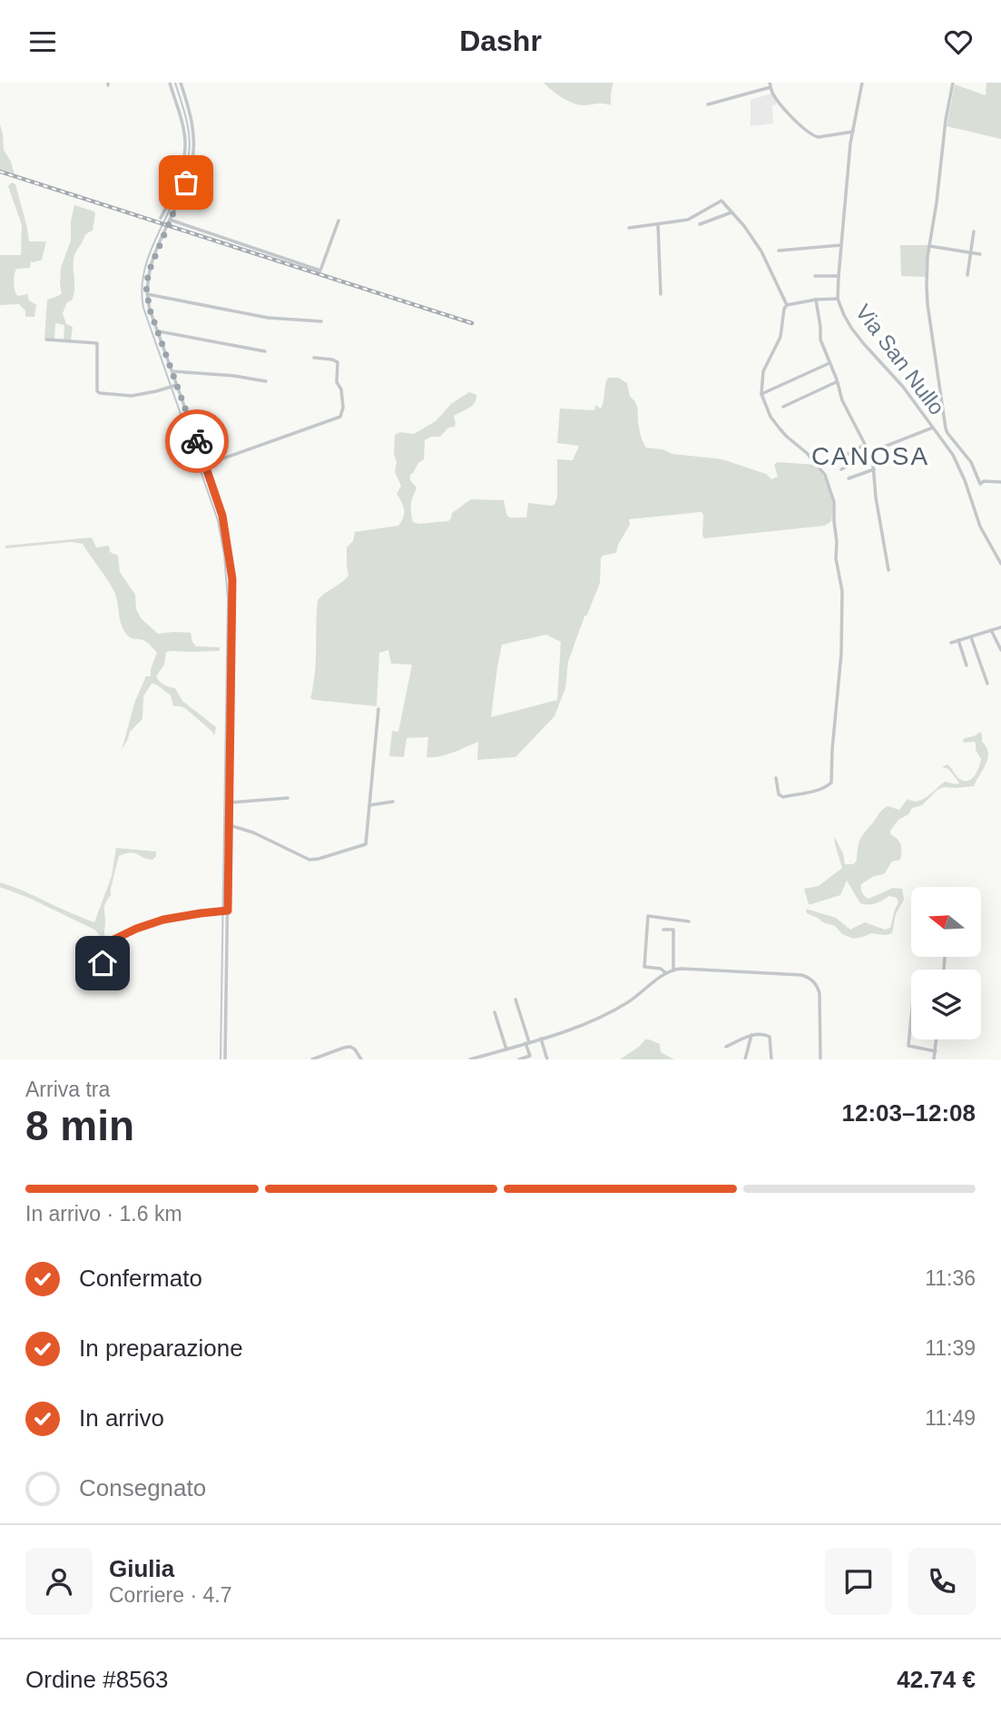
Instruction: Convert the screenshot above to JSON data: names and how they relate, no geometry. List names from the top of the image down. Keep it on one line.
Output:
{"streets":{"street":["Via San Nullo"]},"districts":["CANOSA"],"north":"left","page":{"header":"Dashr","heading":["8 min","Arriva tra","12:03–12:08"],"panel":["Giulia","Corriere · 4.7","Ordine #8563","42.74 €"],"bar":"In arrivo · 1.6 km","list":[["Confermato","11:36"],["In preparazione","11:39"],["In arrivo","11:49"],"Consegnato"]}}
